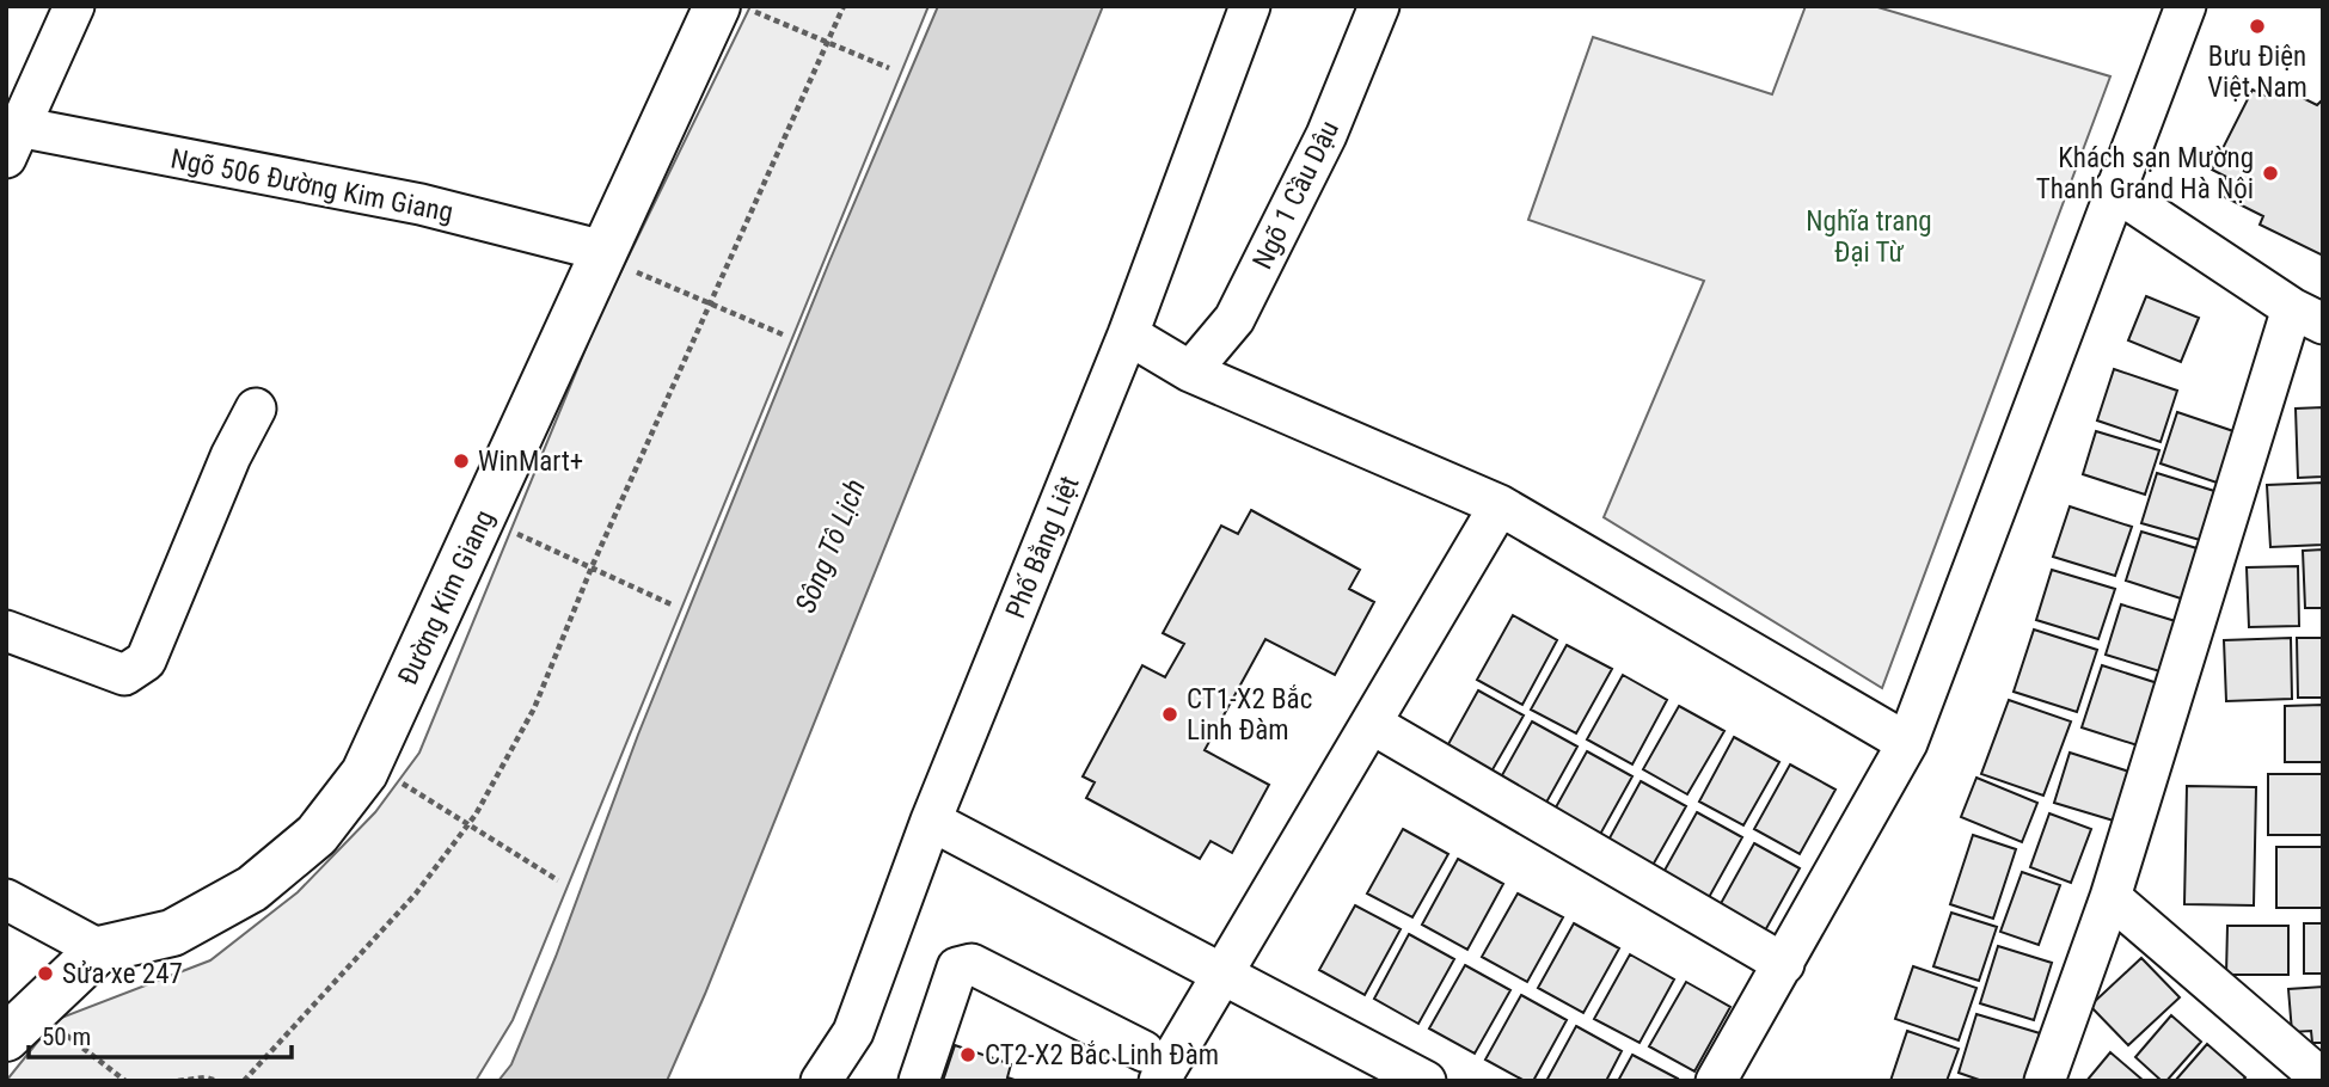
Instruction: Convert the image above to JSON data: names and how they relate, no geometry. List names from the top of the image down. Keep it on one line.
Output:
{"streets":{"main road":["Đường Kim Giang"],"street":["Ngõ 506 Đường Kim Giang","Ngõ 1 Cầu Dậu","Phố Bằng Liệt"]},"crossings":[["Ngõ 506 Đường Kim Giang","Đường Kim Giang"]],"water":["Sông Tô Lịch"],"parks":["Nghĩa trang Đại Từ"],"places":["Bưu Điện Việt Nam","Khách sạn Mường Thanh Grand Hà Nội","WinMart+","CT1-X2 Bắc Linh Đàm","Sửa xe 247","CT2-X2 Bắc Linh Đàm"],"scale_bar":"50 m"}
